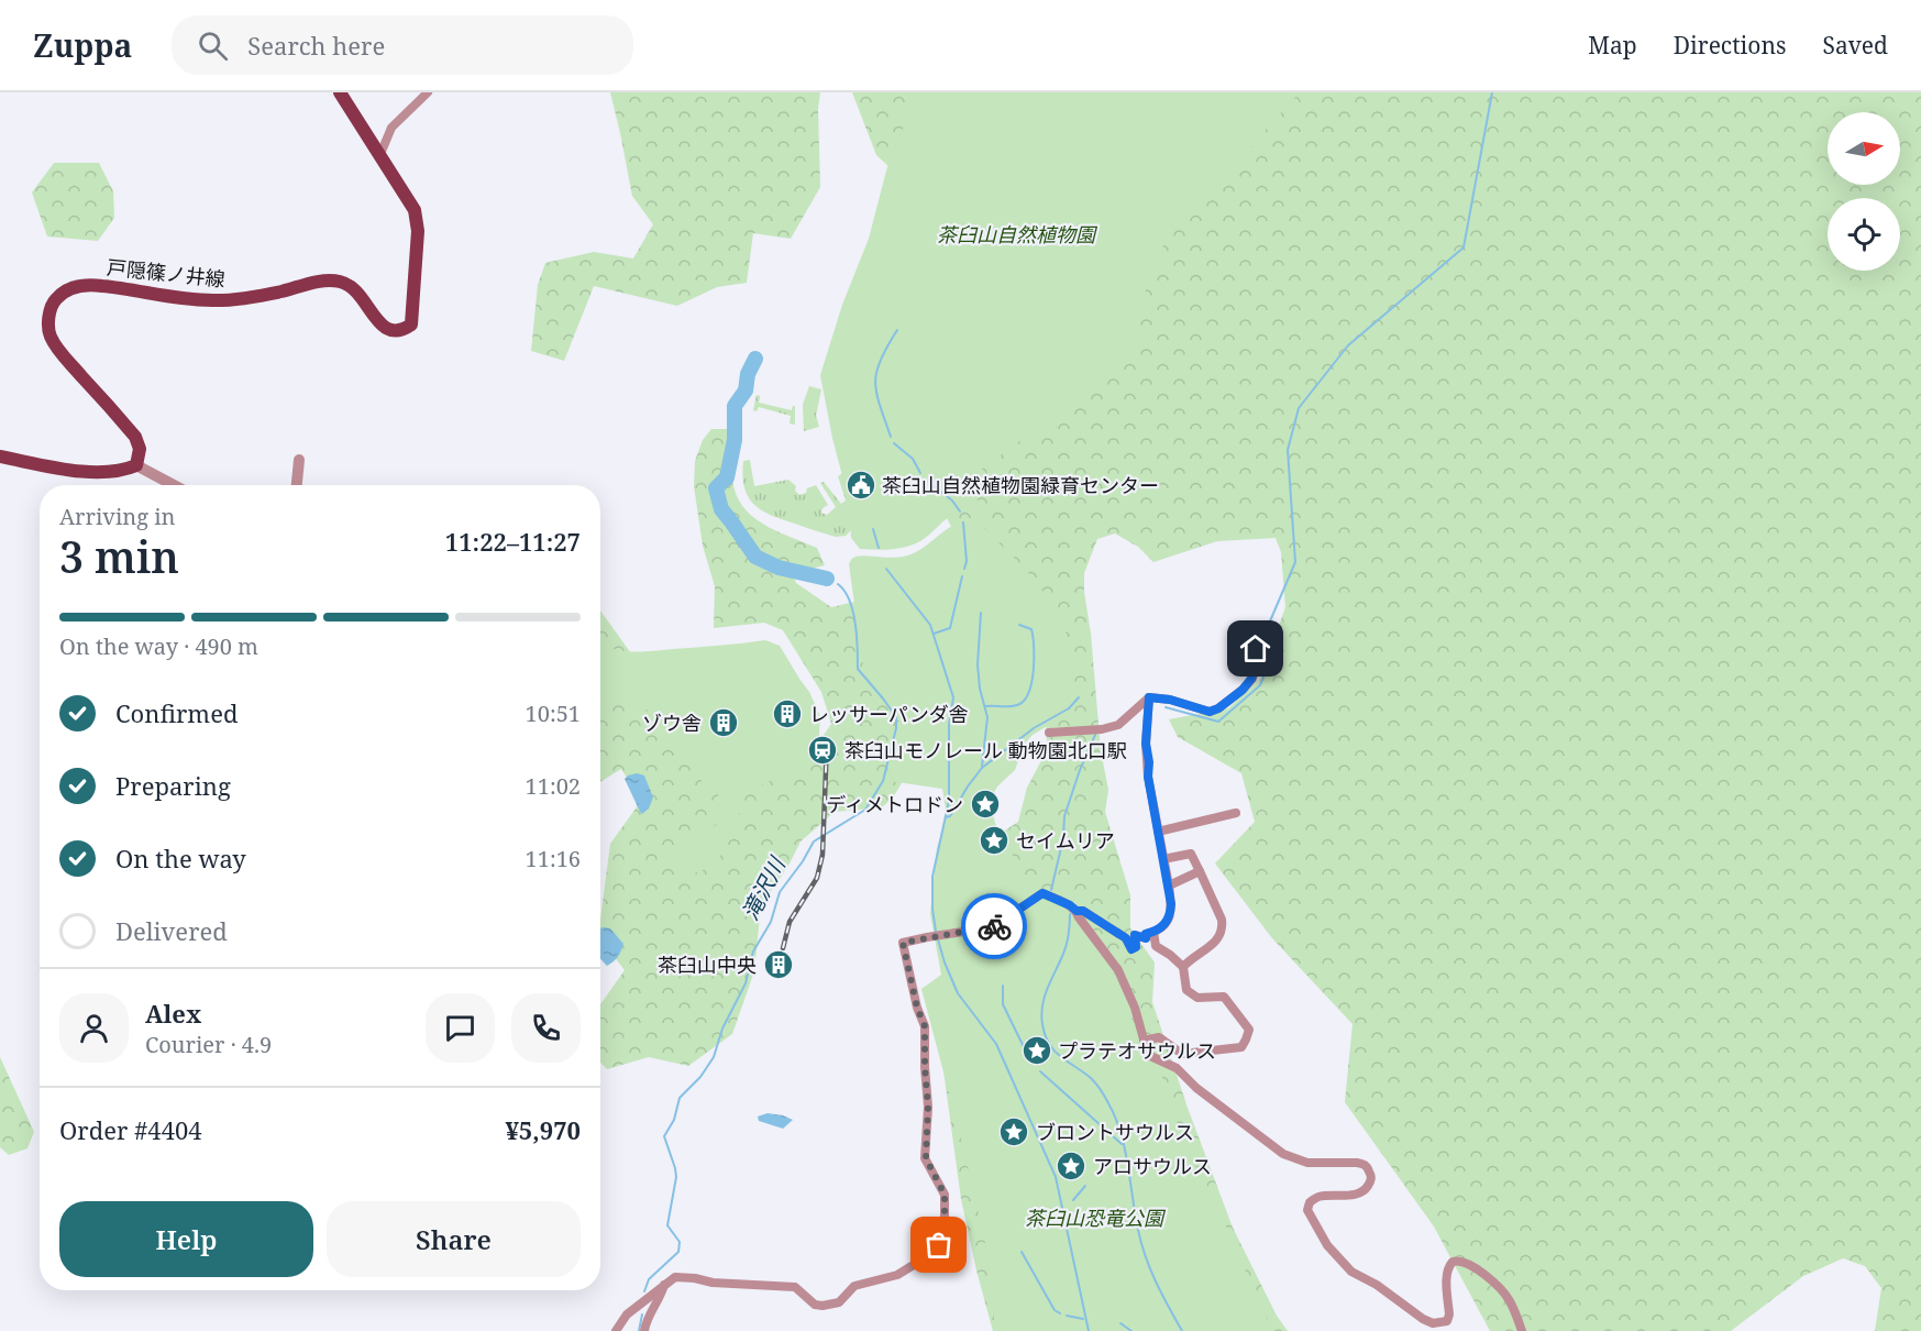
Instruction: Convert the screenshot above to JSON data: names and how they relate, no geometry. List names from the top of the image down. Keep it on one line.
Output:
{"streets":{"main road":["戸隠篠ノ井線"]},"water":["滝沢川"],"parks":["茶臼山自然植物園","茶臼山恐竜公園"],"places":{"public building":["茶臼山自然植物園緑育センター"],"building":["レッサーパンダ舎","ゾウ舎","茶臼山中央"],"station":["茶臼山モノレール 動物園北口駅"],"place":["ディメトロドン","セイムリア","プラテオサウルス","ブロントサウルス","アロサウルス"]},"north":"right","page":{"header":"Zuppa","search":"Search here","nav":["Map","Directions","Saved"],"heading":["3 min","Arriving in","11:22–11:27"],"panel":["Alex","Courier · 4.9","Order #4404","¥5,970"],"bar":"On the way · 490 m","list":[["Confirmed","10:51"],["Preparing","11:02"],["On the way","11:16"],"Delivered"],"buttons":["Help","Share"]}}
